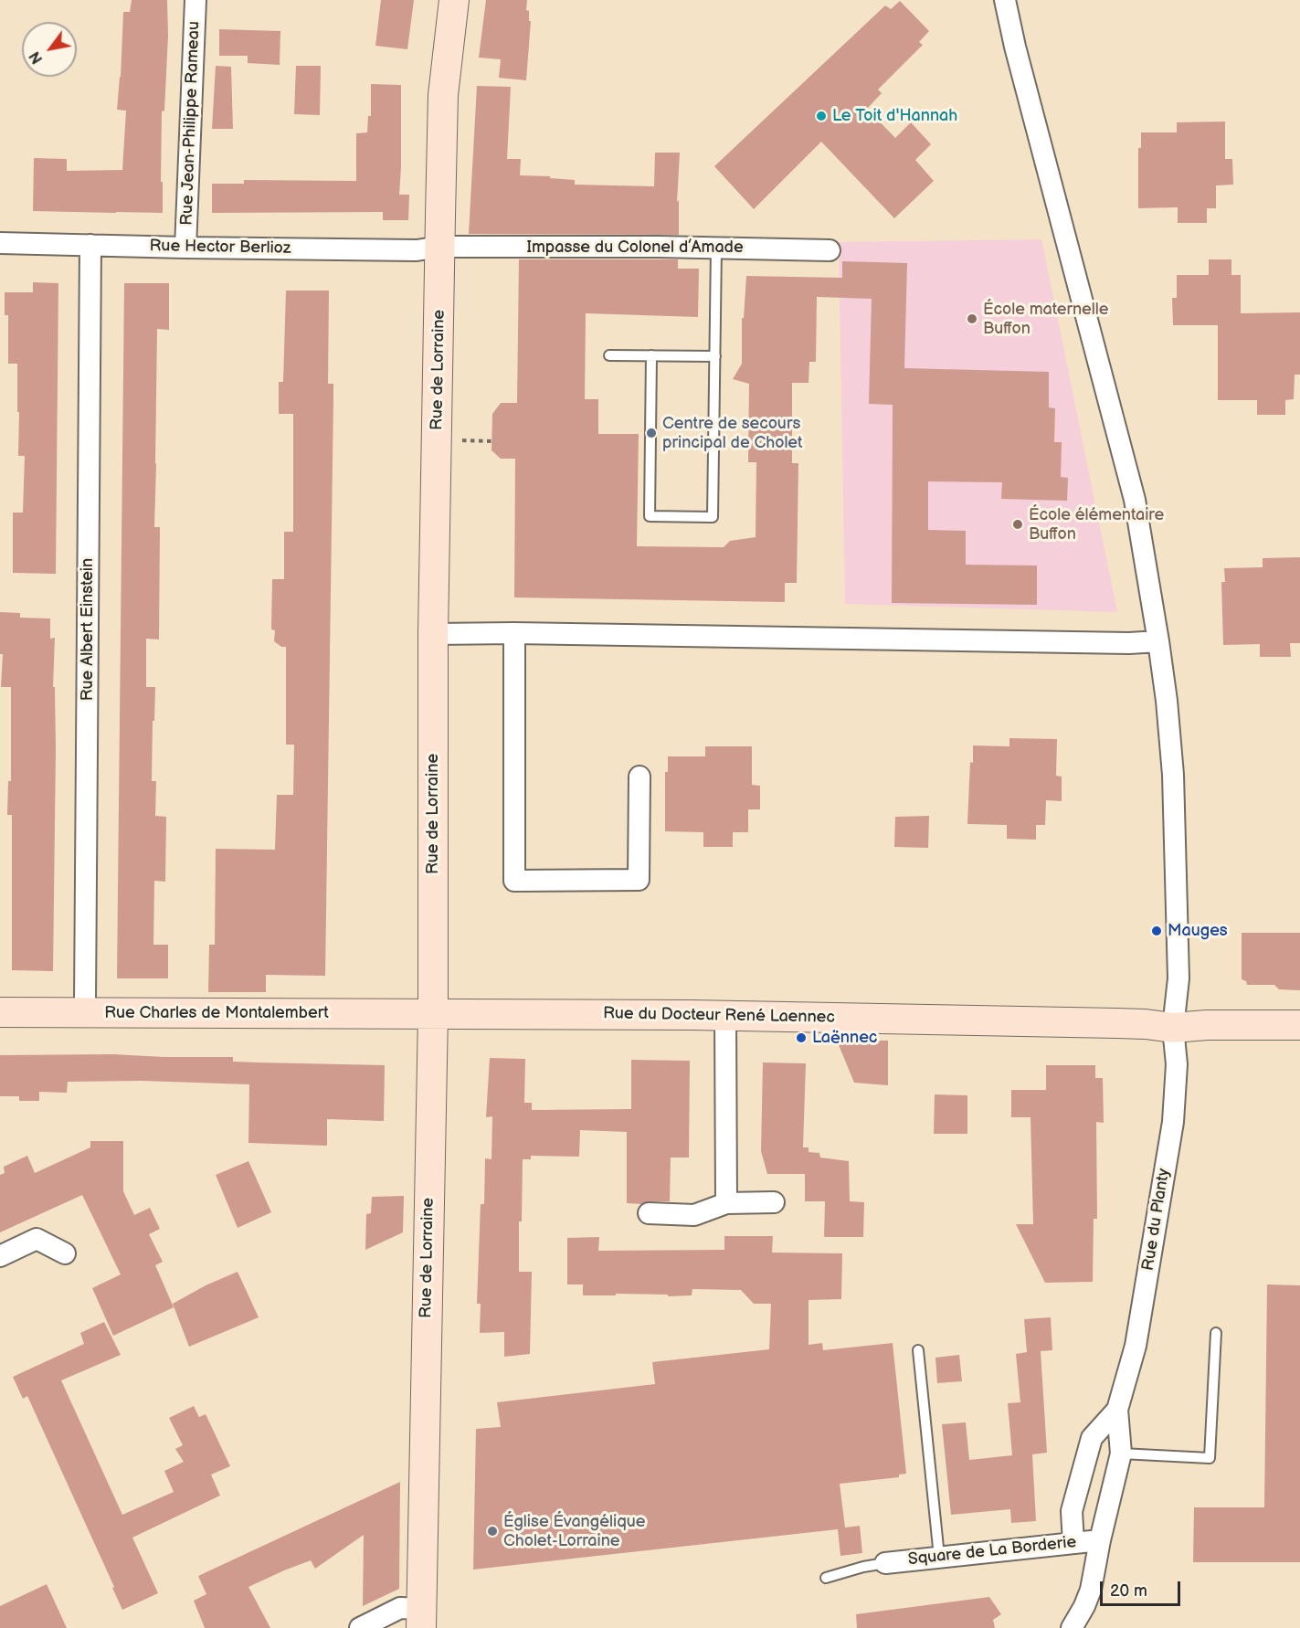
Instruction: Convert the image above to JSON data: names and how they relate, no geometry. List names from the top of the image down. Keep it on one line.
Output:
{"streets":{"main road":["Rue de Lorraine","Rue Charles de Montalembert","Rue du Docteur René Laennec"],"street":["Rue Jean-Philippe Rameau","Rue Hector Berlioz","Impasse du Colonel d’Amade","Rue Albert Einstein","Rue du Planty","Square de La Borderie"]},"crossings":[["Rue Jean-Philippe Rameau","Rue Hector Berlioz"],["Rue Hector Berlioz","Impasse du Colonel d’Amade"],["Rue Hector Berlioz","Rue de Lorraine"],["Rue Hector Berlioz","Rue Albert Einstein"],["Impasse du Colonel d’Amade","Rue de Lorraine"],["Rue de Lorraine","Rue Charles de Montalembert"],["Rue de Lorraine","Rue du Docteur René Laennec"],["Rue Albert Einstein","Rue Charles de Montalembert"],["Rue Charles de Montalembert","Rue du Docteur René Laennec"],["Rue du Docteur René Laennec","Rue du Planty"],["Rue du Planty","Square de La Borderie"]],"places":["Le Toit d'Hannah","École maternelle Buffon","Centre de secours principal de Cholet","École élémentaire Buffon","Mauges","Laënnec","Église Évangélique Cholet-Lorraine"],"scale_bar":"20 m","north":"bottom left"}
